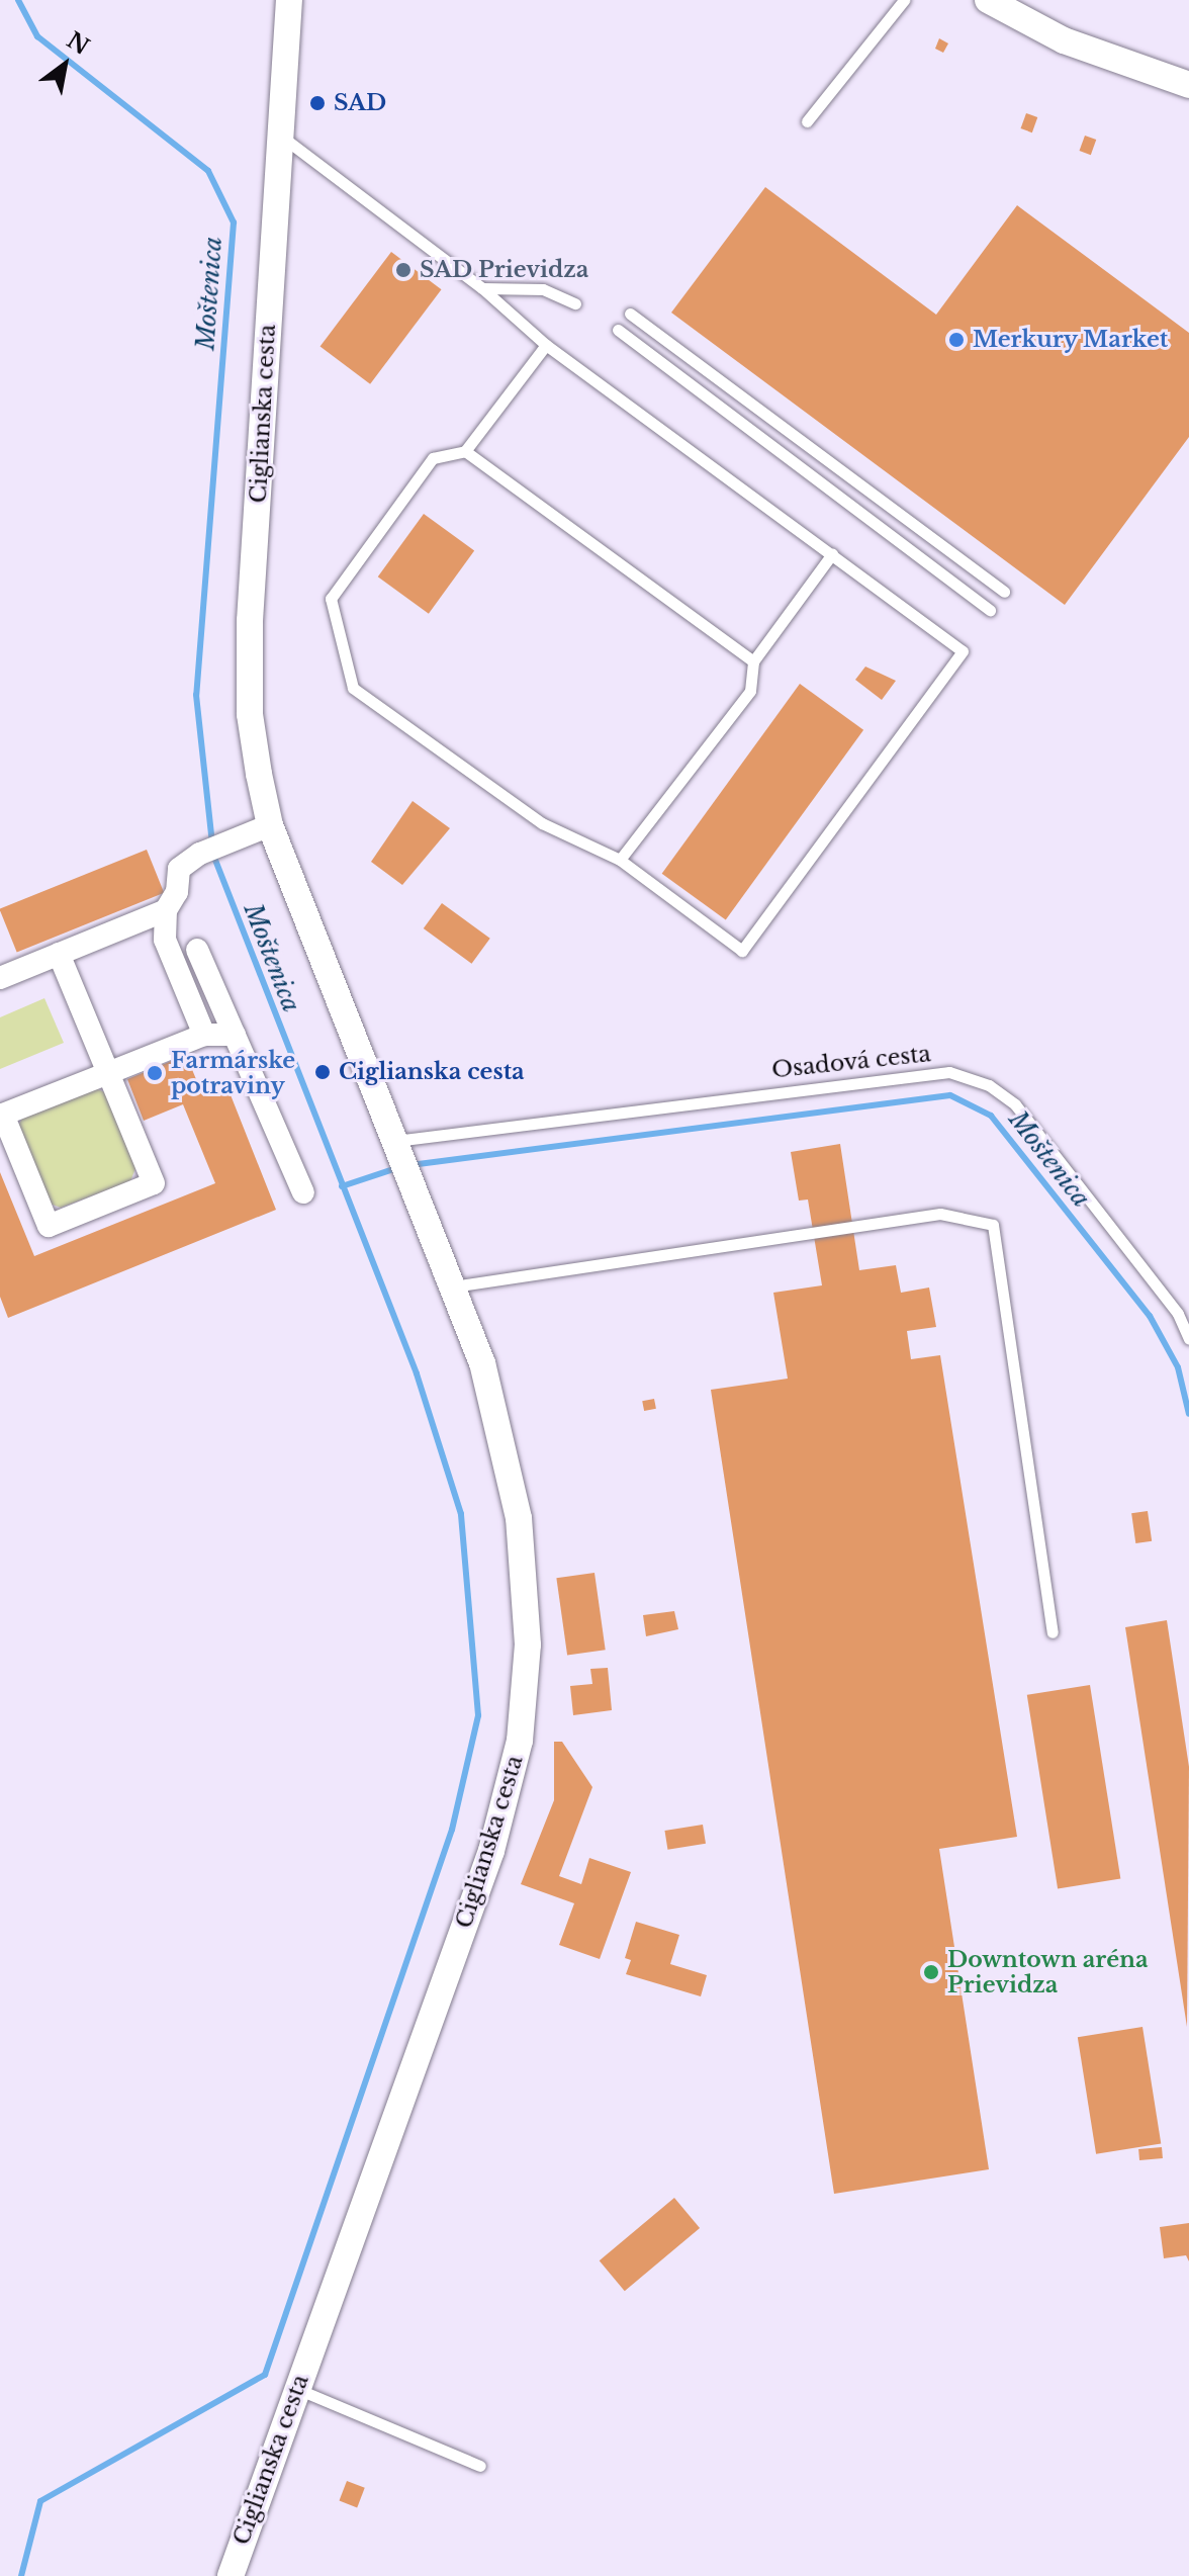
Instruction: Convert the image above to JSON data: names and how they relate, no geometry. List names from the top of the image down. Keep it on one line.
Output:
{"streets":{"street":["Ciglianska cesta"],"lane":["Osadová cesta"]},"crossings":[["Ciglianska cesta","Osadová cesta"]],"water":["Moštenica"],"places":["SAD","SAD Prievidza","Merkury Market","Ciglianska cesta","Farmárske potraviny","Downtown aréna Prievidza"],"north":"top right"}
